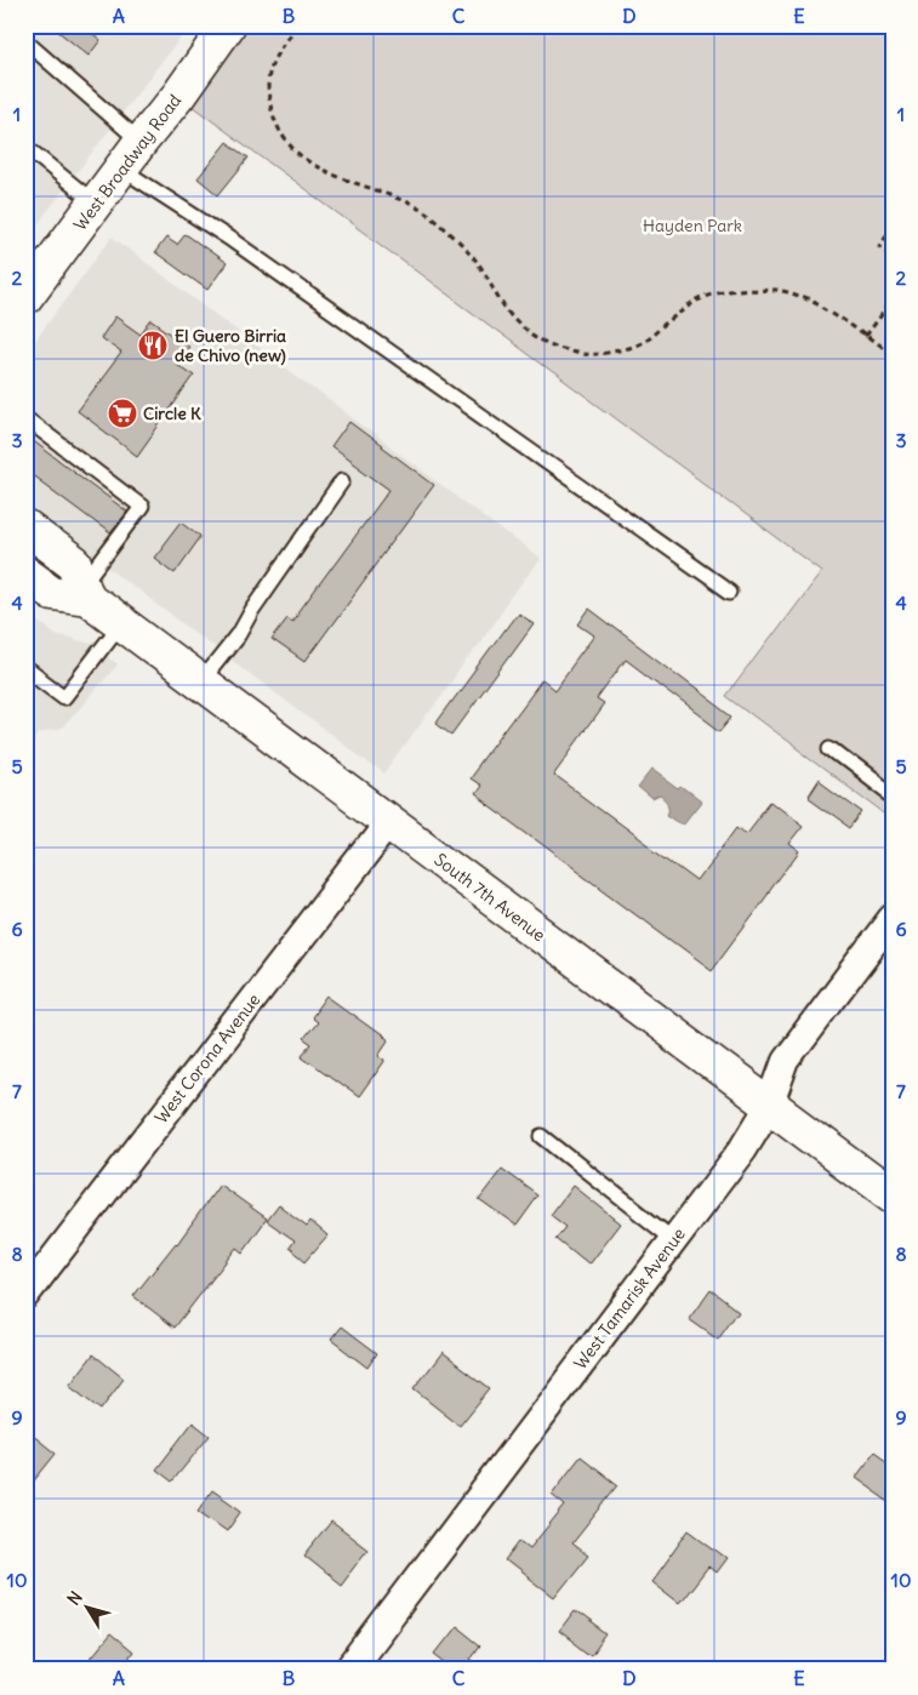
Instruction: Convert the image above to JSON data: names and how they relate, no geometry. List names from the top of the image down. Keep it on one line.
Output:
{"streets":{"main road":["West Broadway Road","South 7th Avenue"],"street":["West Corona Avenue","West Tamarisk Avenue"]},"crossings":[["South 7th Avenue","West Corona Avenue"],["South 7th Avenue","West Tamarisk Avenue"]],"parks":["Hayden Park"],"places":{"restaurant":["El Guero Birria de Chivo (new)"],"supermarket":["Circle K"]},"north":"top left","grid":{"columns":["A","B","C","D","E"],"rows":["1","2","3","4","5","6","7","8","9","10"]}}
